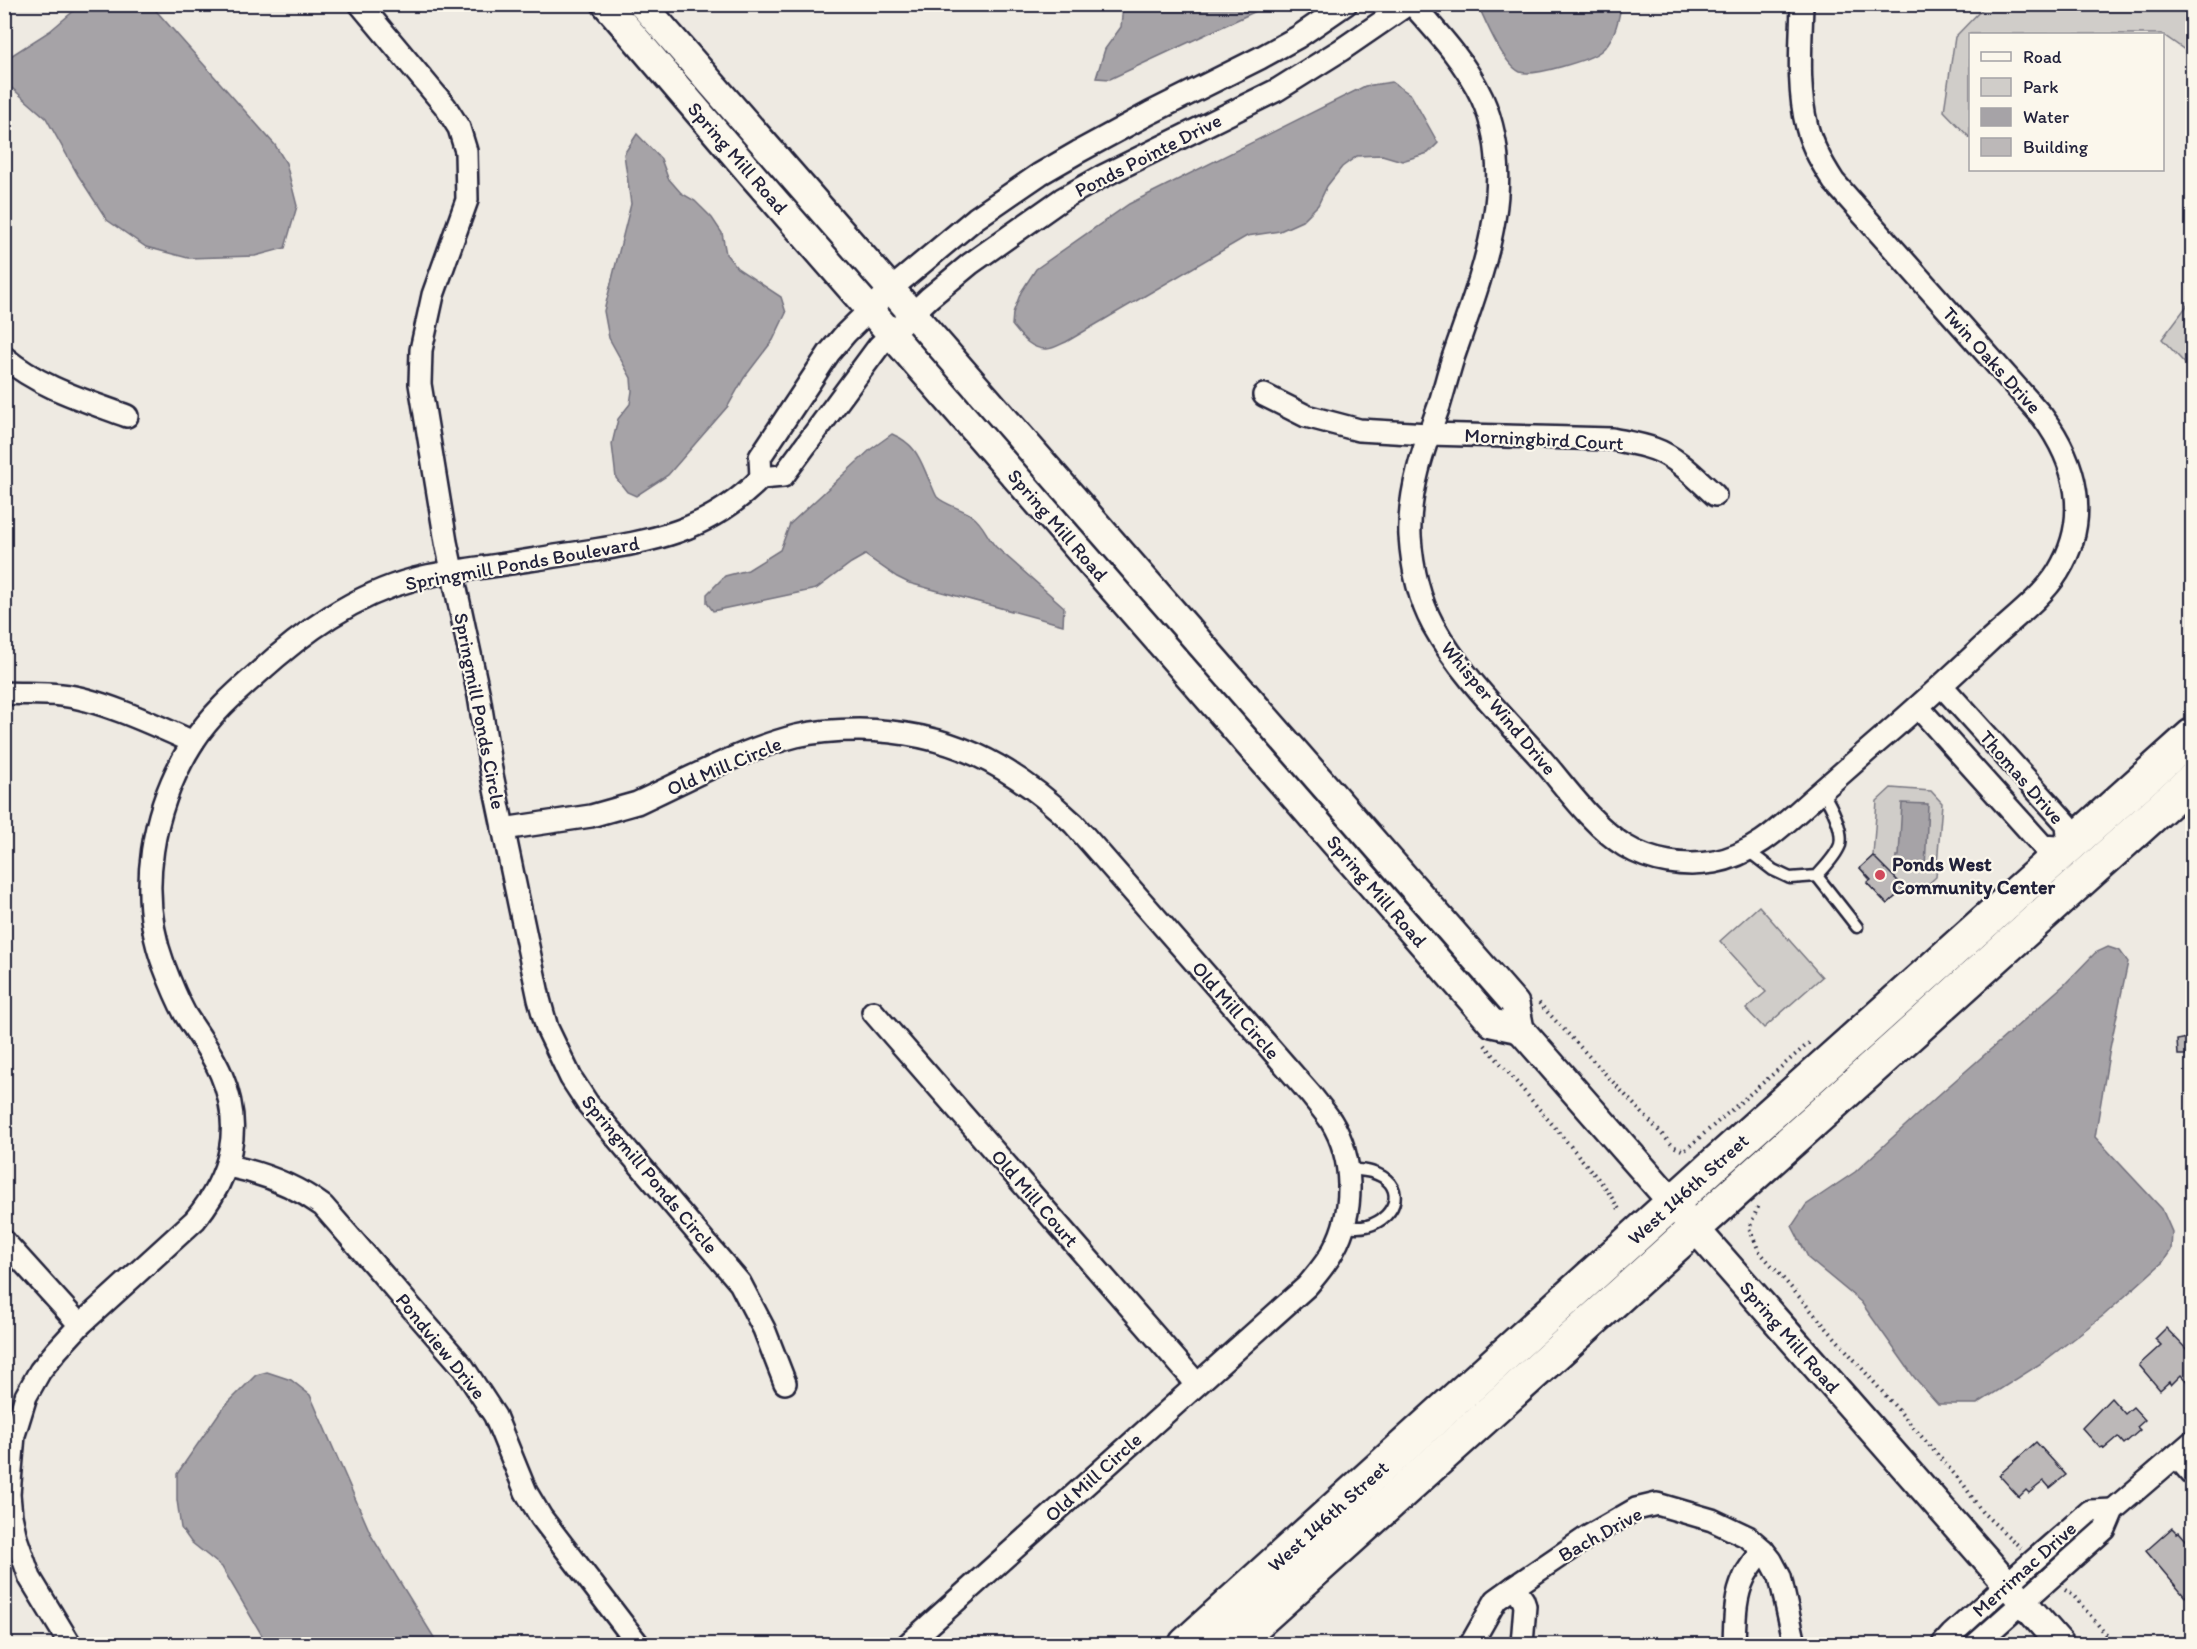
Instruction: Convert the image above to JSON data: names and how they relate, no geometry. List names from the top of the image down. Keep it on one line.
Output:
{"streets":{"main road":["West 146th Street"],"street":["Ponds Pointe Drive","Spring Mill Road","Twin Oaks Drive","Morningbird Court","Springmill Ponds Boulevard","Whisper Wind Drive","Springmill Ponds Circle","Old Mill Circle","Thomas Drive","Old Mill Court","Pondview Drive","Bach Drive","Merrimac Drive"]},"crossings":[["Ponds Pointe Drive","Spring Mill Road"],["Ponds Pointe Drive","Springmill Ponds Boulevard"],["Ponds Pointe Drive","Whisper Wind Drive"],["Spring Mill Road","Springmill Ponds Boulevard"],["Spring Mill Road","West 146th Street"],["Spring Mill Road","Merrimac Drive"],["Twin Oaks Drive","Whisper Wind Drive"],["Twin Oaks Drive","Thomas Drive"],["Morningbird Court","Whisper Wind Drive"],["Springmill Ponds Boulevard","Springmill Ponds Circle"],["Springmill Ponds Boulevard","Pondview Drive"],["Whisper Wind Drive","Thomas Drive"],["Springmill Ponds Circle","Old Mill Circle"],["Old Mill Circle","Old Mill Court"],["Thomas Drive","West 146th Street"]],"places":["Ponds West Community Center"],"legend":["Road","Park","Water","Building"]}
